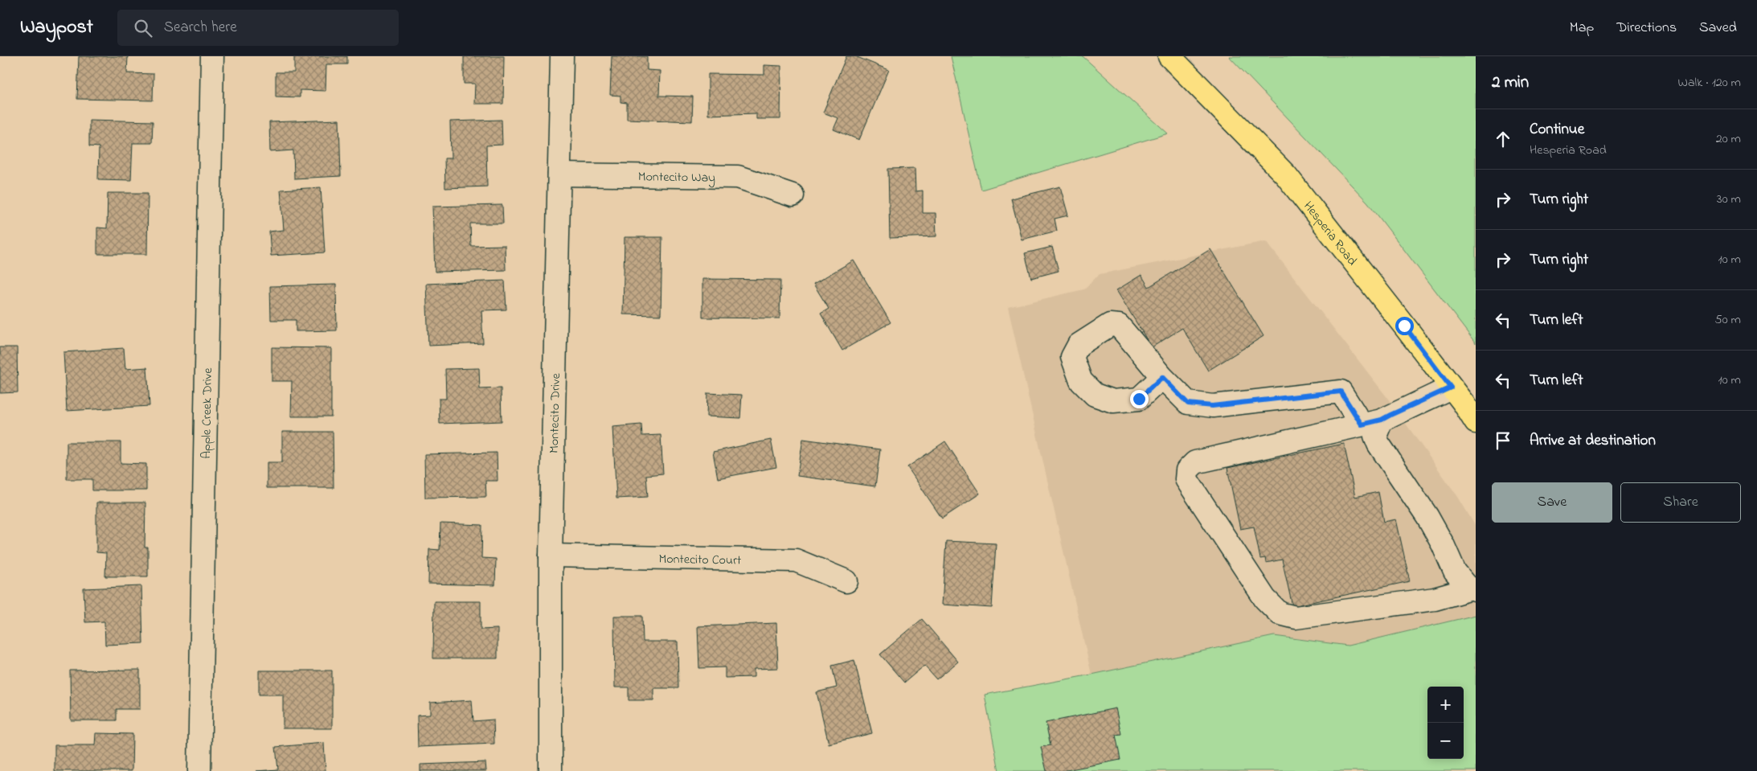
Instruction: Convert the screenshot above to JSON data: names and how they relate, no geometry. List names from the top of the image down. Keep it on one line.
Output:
{"streets":{"main road":["Hesperia Road"],"street":["Montecito Way","Apple Creek Drive","Montecito Drive","Montecito Court"]},"crossings":[["Montecito Way","Montecito Drive"],["Montecito Drive","Montecito Court"]],"page":{"header":"Waypost","search":"Search here","nav":["Map","Directions","Saved"],"heading":["2 min","Walk · 120 m"],"list":[["Continue","Hesperia Road","20 m"],["Turn right","30 m"],["Turn right","10 m"],["Turn left","50 m"],["Turn left","10 m"],"Arrive at destination"],"buttons":["Save","Share"],"map_buttons":["+","−"]}}
